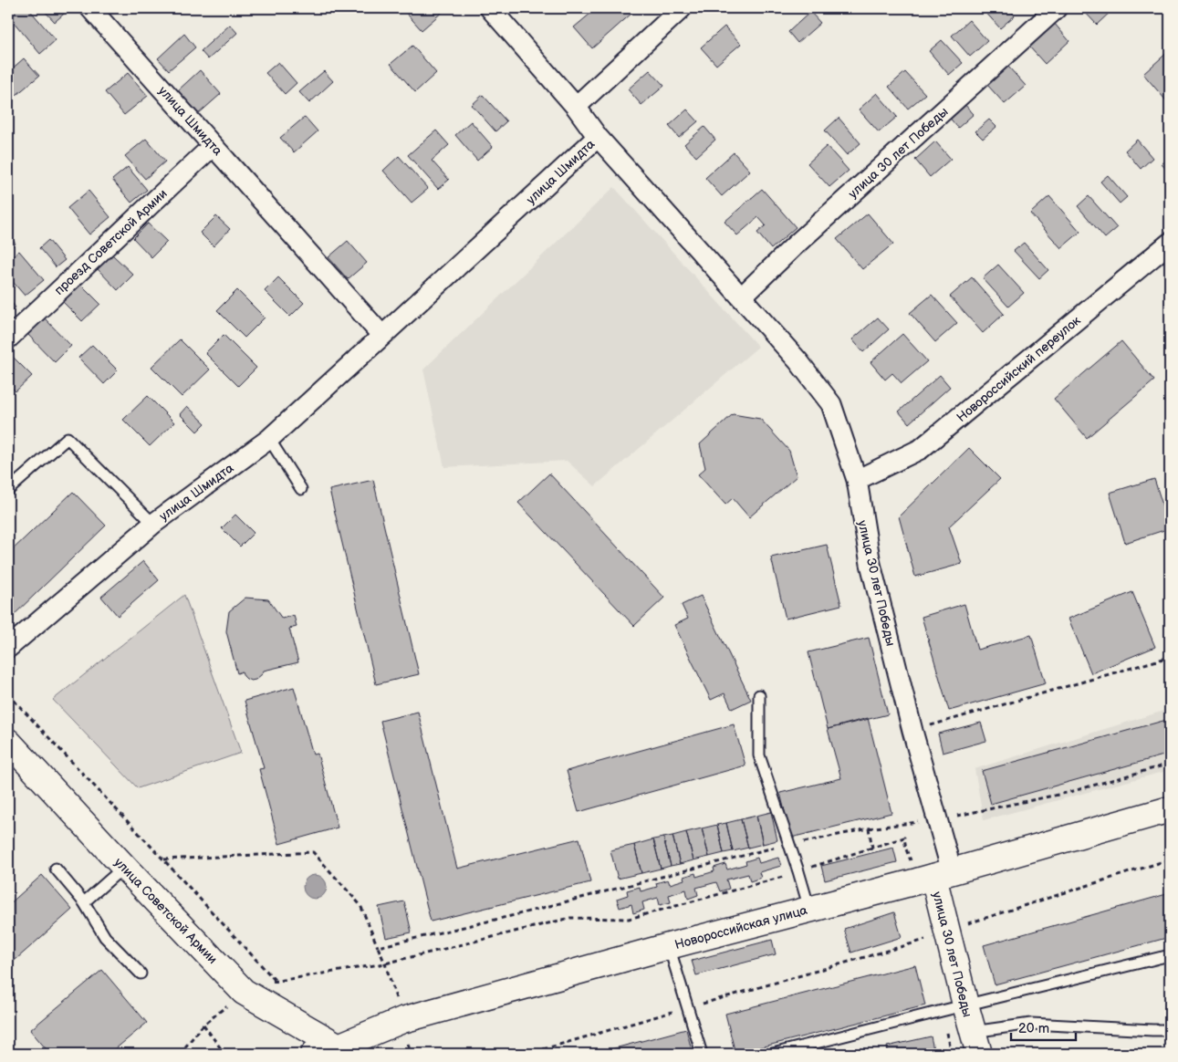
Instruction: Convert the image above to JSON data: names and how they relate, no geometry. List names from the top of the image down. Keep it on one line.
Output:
{"streets":{"main road":["улица 30 лет Победы","улица Советской Армии","Новороссийская улица"],"street":["улица Шмидта","проезд Советской Армии","Новороссийский переулок"]},"crossings":[["улица Шмидта","улица 30 лет Победы"],["улица Шмидта","проезд Советской Армии"],["улица 30 лет Победы","Новороссийский переулок"],["улица 30 лет Победы","Новороссийская улица"],["улица Советской Армии","Новороссийская улица"]],"scale_bar":"20 m"}
